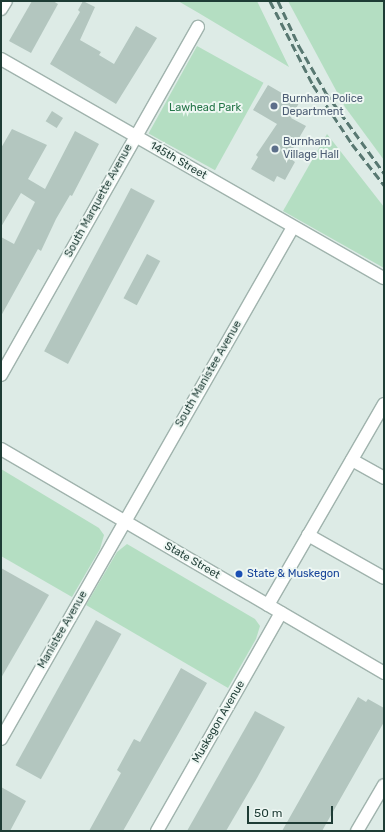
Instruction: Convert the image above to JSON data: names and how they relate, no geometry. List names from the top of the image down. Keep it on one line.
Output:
{"streets":{"street":["145th Street","South Marquette Avenue","South Manistee Avenue","State Street","Manistee Avenue","Muskegon Avenue"]},"crossings":[["145th Street","South Marquette Avenue"],["145th Street","South Manistee Avenue"],["South Manistee Avenue","State Street"],["South Manistee Avenue","Manistee Avenue"],["State Street","Manistee Avenue"],["State Street","Muskegon Avenue"]],"parks":["Lawhead Park"],"places":["Burnham Police Department","Burnham Village Hall","State & Muskegon"],"scale_bar":"50 m"}
